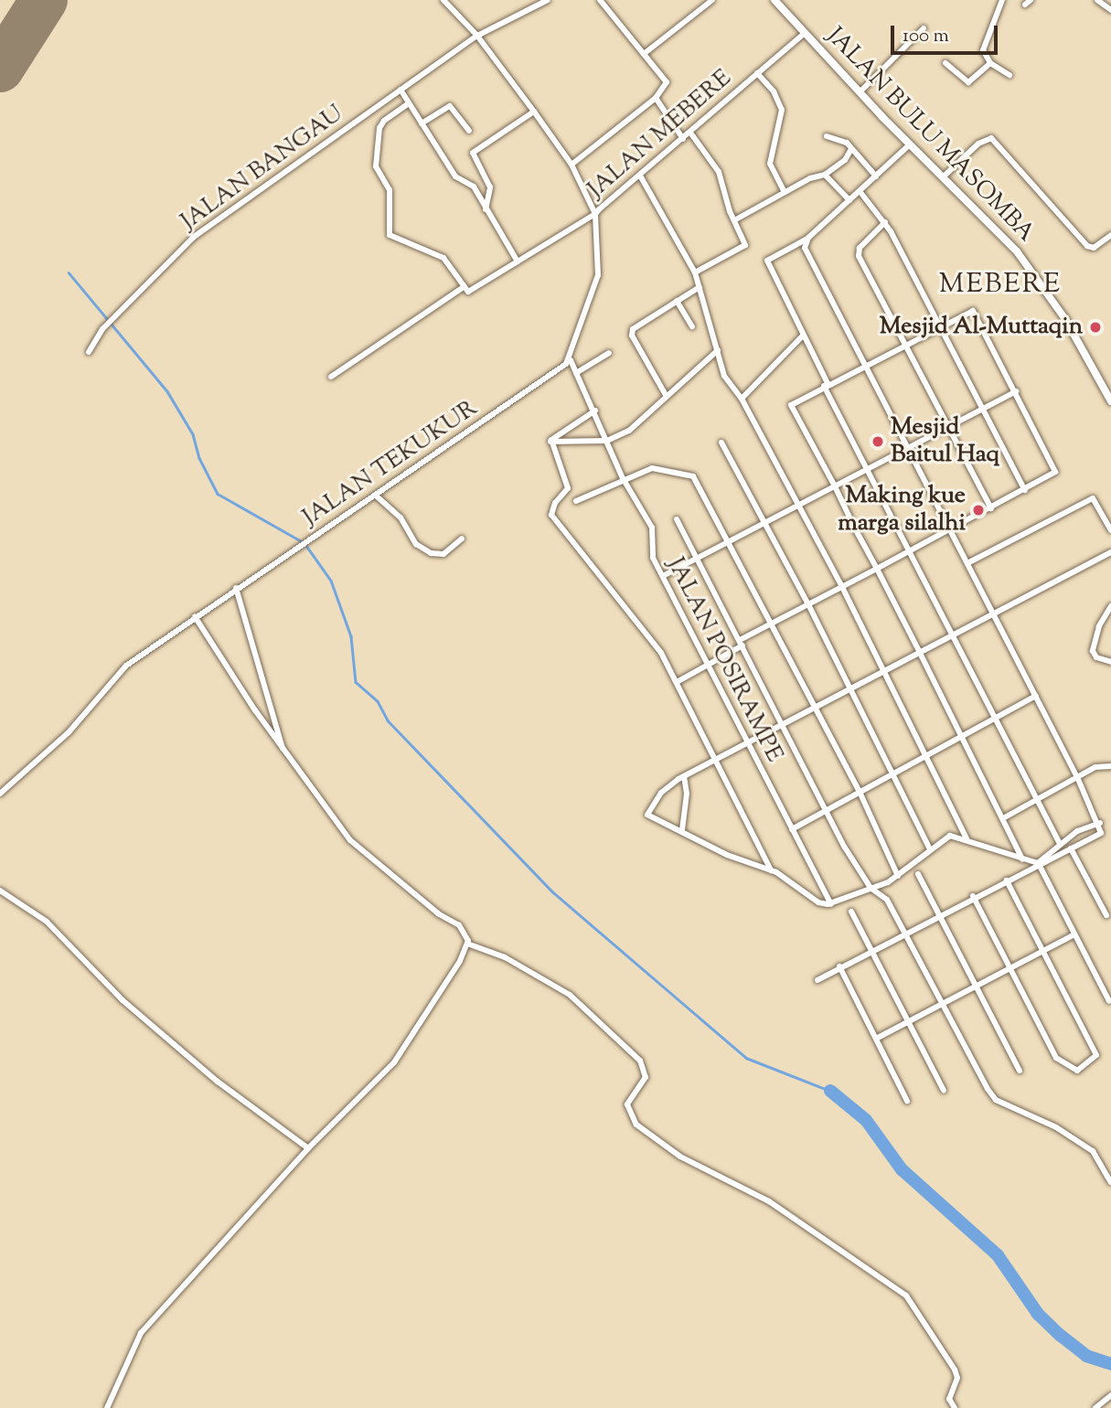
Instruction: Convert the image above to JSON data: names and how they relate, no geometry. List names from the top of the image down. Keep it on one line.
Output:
{"streets":{"street":["JALAN MEBERE","JALAN BULU MASOMBA","JALAN BANGAU","JALAN TEKUKUR","JALAN POSIRAMPE"]},"crossings":[["JALAN MEBERE","JALAN BULU MASOMBA"],["JALAN MEBERE","JALAN TEKUKUR"],["JALAN MEBERE","JALAN POSIRAMPE"],["JALAN TEKUKUR","JALAN POSIRAMPE"]],"districts":["MEBERE"],"places":["Mesjid Al-Muttaqin","Mesjid Baitul Haq","Making kue marga silalhi"],"scale_bar":"100 m"}
